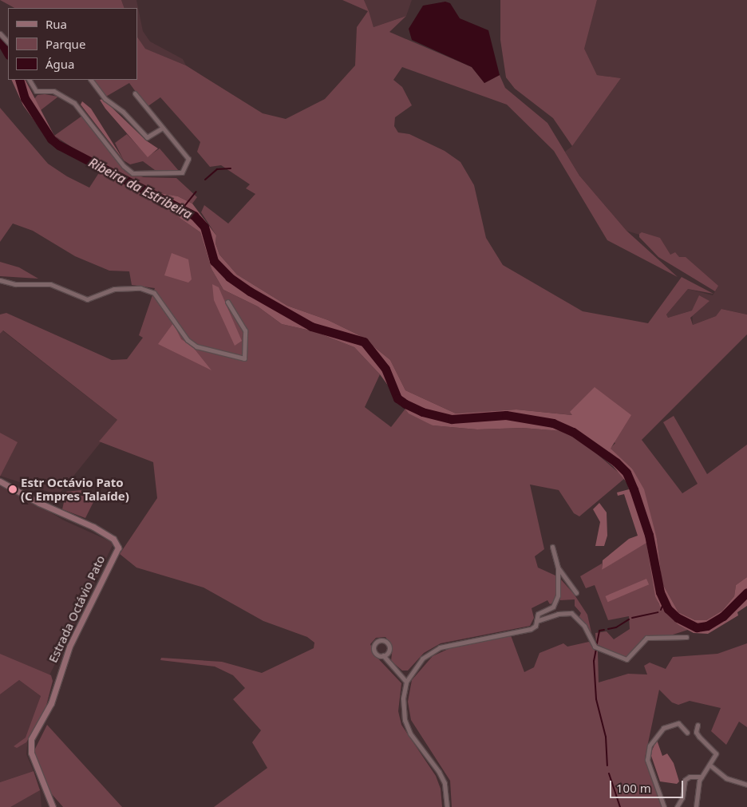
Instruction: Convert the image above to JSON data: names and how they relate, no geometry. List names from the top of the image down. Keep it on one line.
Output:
{"streets":{"street":["Estrada Octávio Pato"]},"water":["Ribeira da Estribeira"],"places":["Estr Octávio Pato (C Empres Talaíde)"],"legend":["Rua","Parque","Água"],"scale_bar":"100 m"}
